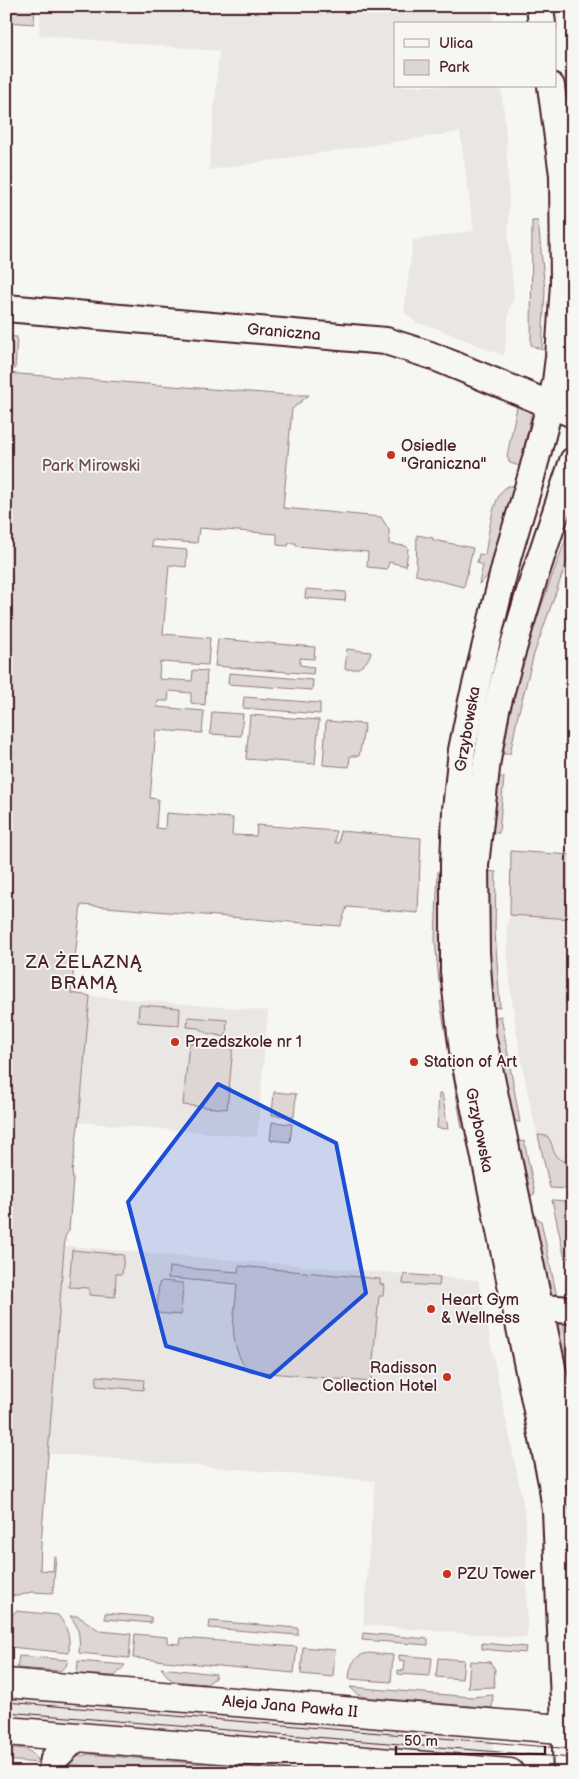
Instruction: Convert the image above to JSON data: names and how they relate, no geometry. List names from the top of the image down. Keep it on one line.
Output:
{"streets":{"main road":["Aleja Jana Pawła II"],"street":["Graniczna","Grzybowska"]},"crossings":[["Graniczna","Grzybowska"],["Grzybowska","Aleja Jana Pawła II"]],"districts":["ZA ŻELAZNĄ BRAMĄ"],"parks":["Park Mirowski"],"places":["Osiedle \"Graniczna\"","Przedszkole nr 1","Station of Art","Heart Gym & Wellness","Radisson Collection Hotel","PZU Tower"],"legend":["Ulica","Park"],"scale_bar":"50 m"}
